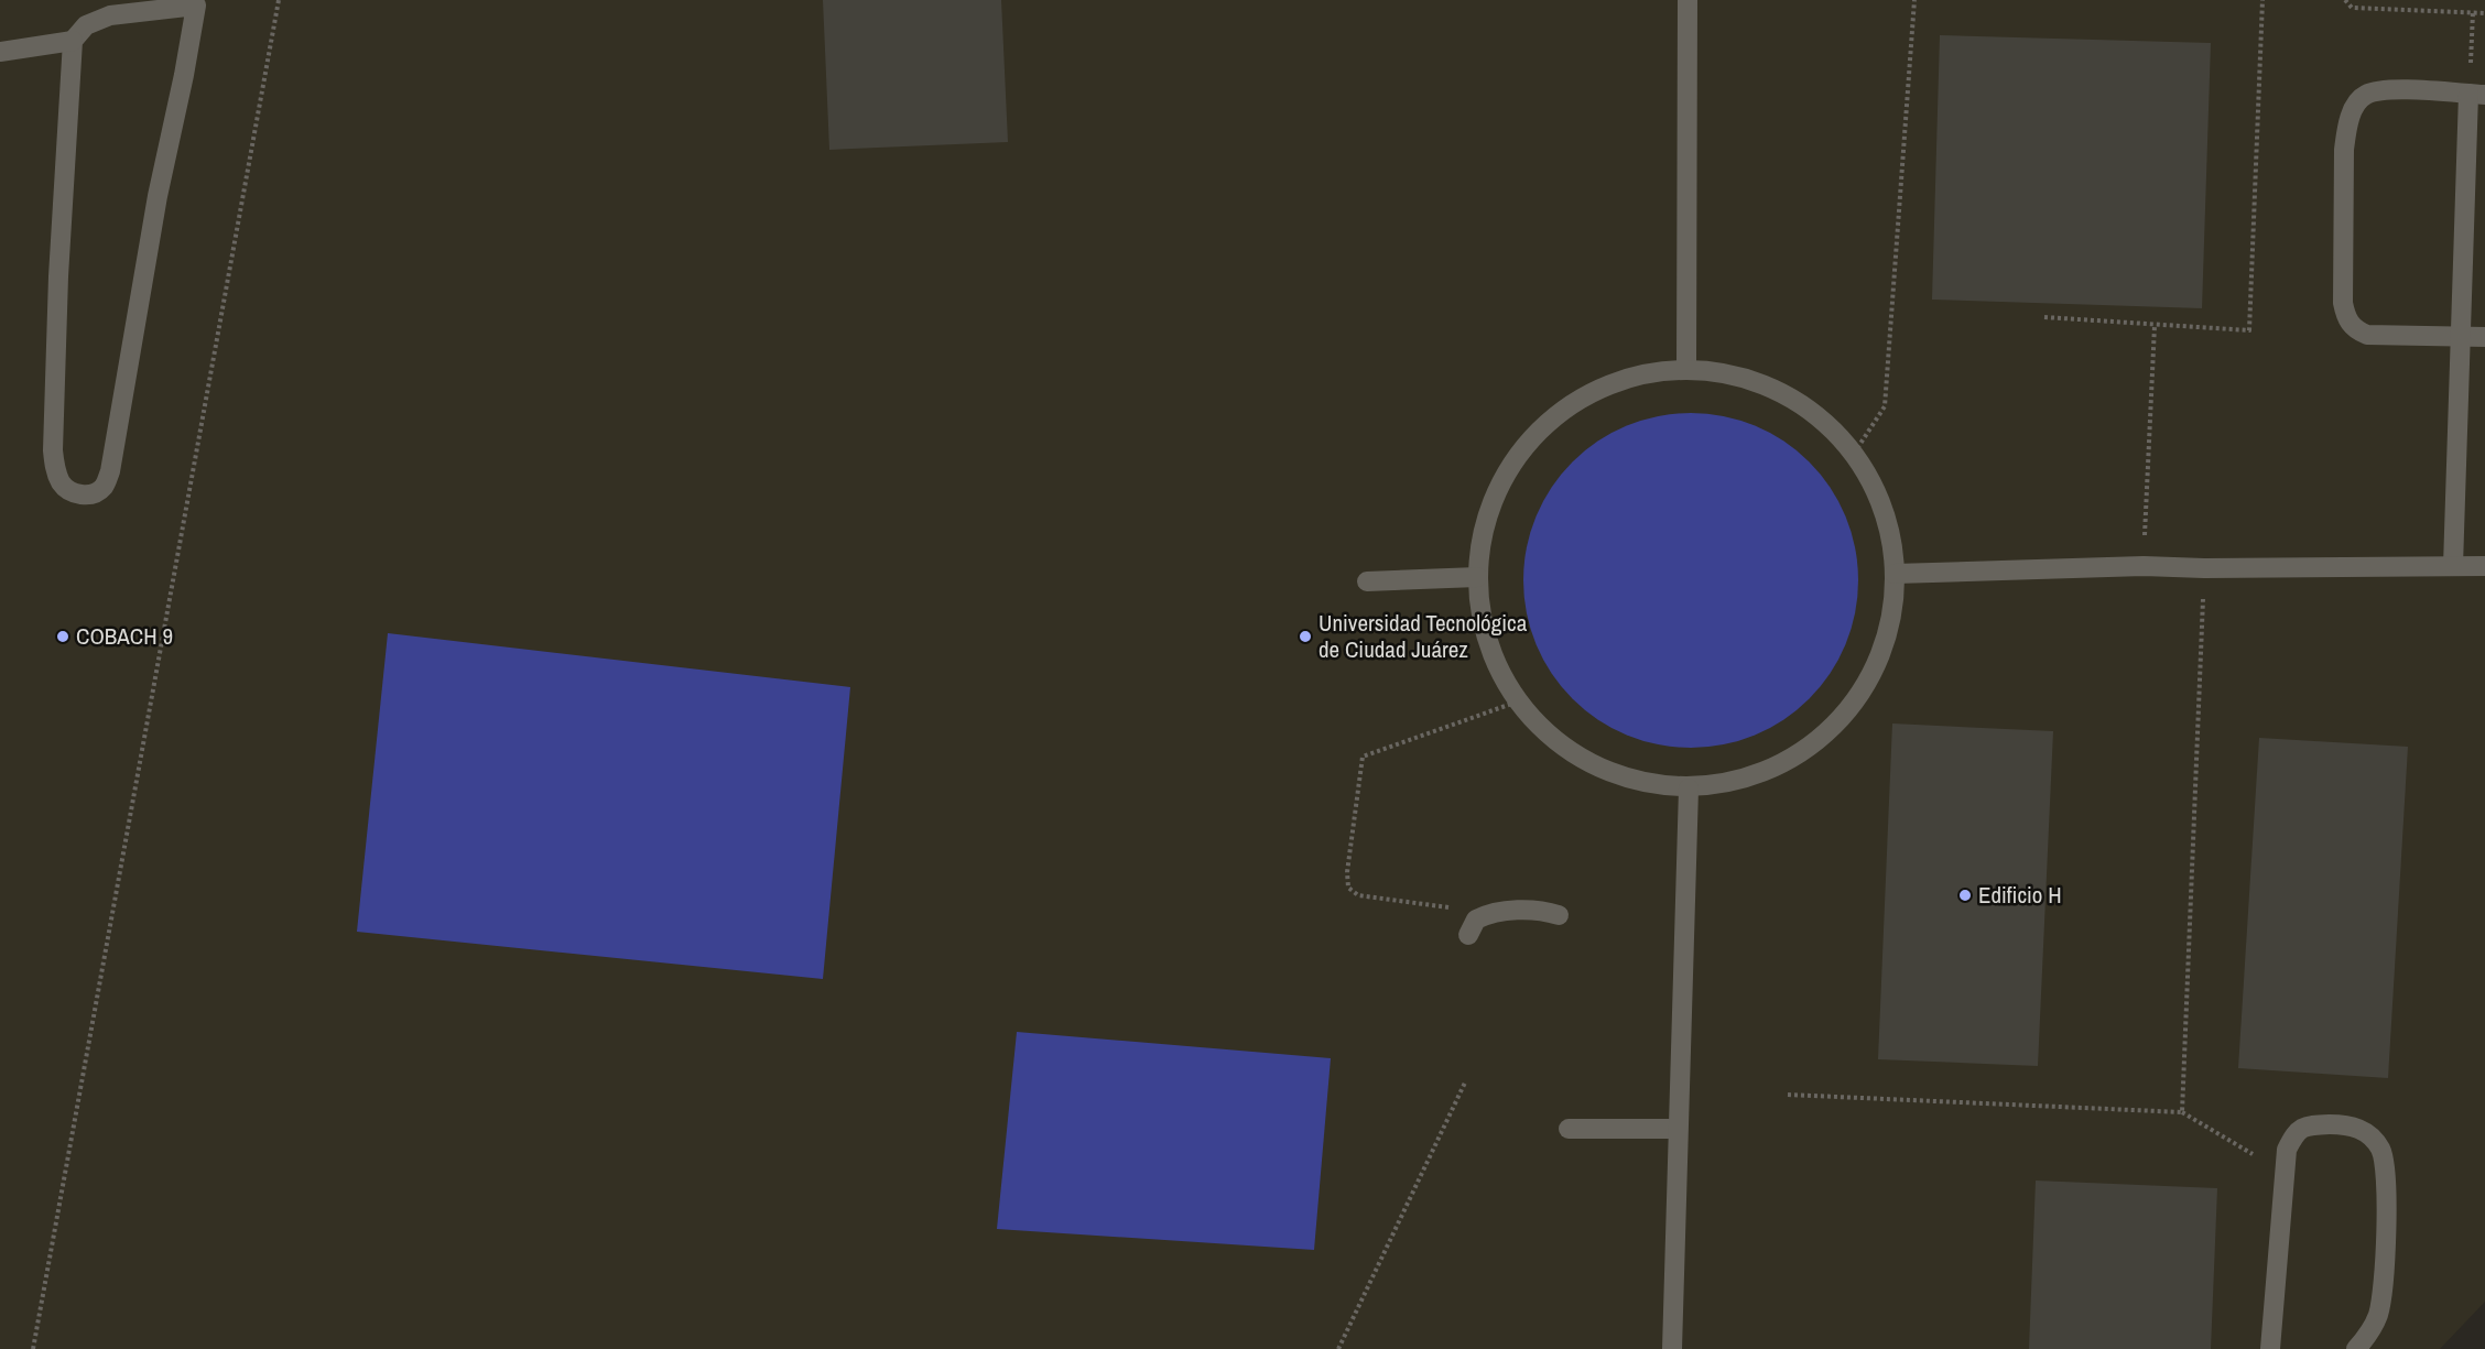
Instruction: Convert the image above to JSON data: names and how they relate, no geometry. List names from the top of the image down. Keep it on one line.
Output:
{"places":["COBACH 9","Universidad Tecnológica de Ciudad Juárez","Edificio H"]}
